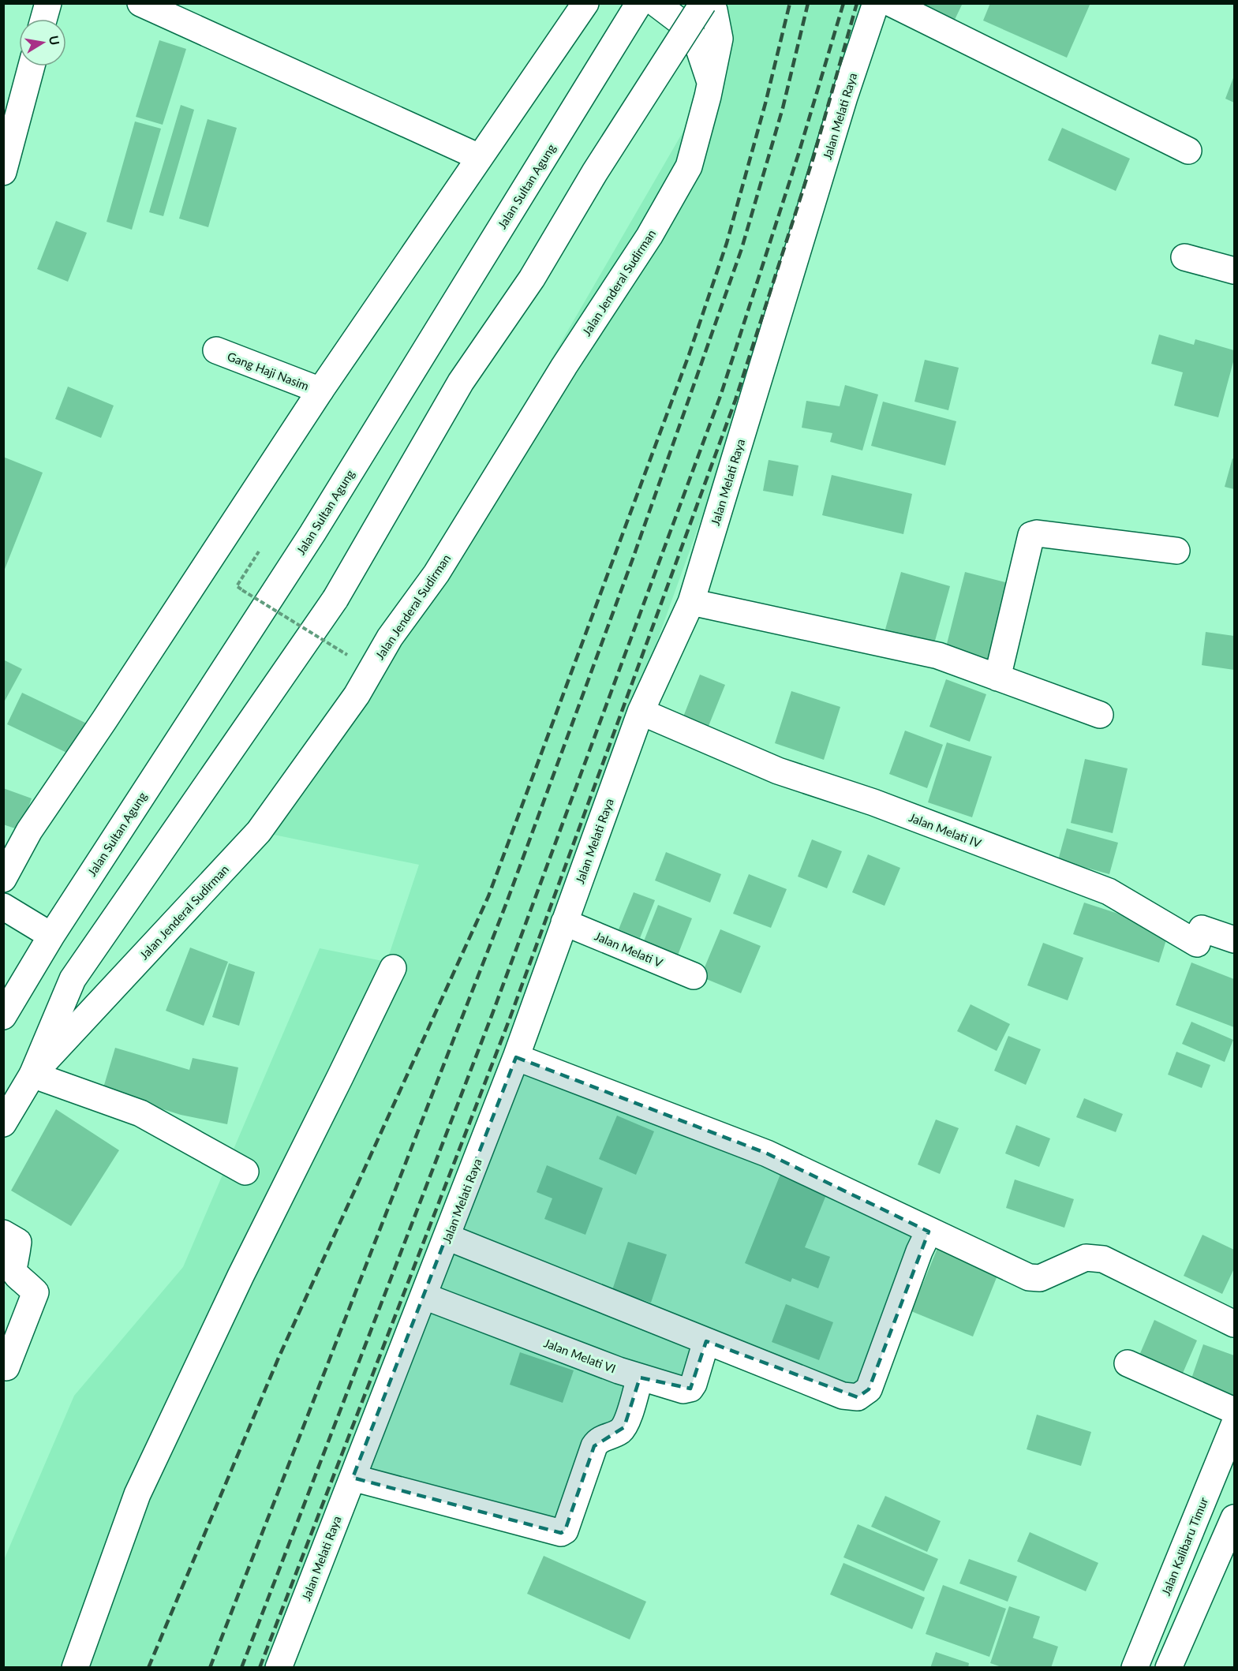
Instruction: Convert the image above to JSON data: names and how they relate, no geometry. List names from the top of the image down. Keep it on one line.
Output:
{"streets":{"main road":["Jalan Melati Raya","Jalan Sultan Agung","Jalan Jenderal Sudirman","Gang Haji Nasim","Jalan Melati IV","Jalan Melati V","Jalan Melati VI","Jalan Kalibaru Timur"]},"crossings":[["Jalan Melati Raya","Jalan Melati IV"],["Jalan Melati Raya","Jalan Melati V"],["Jalan Melati Raya","Jalan Melati VI"]],"north":"right"}
